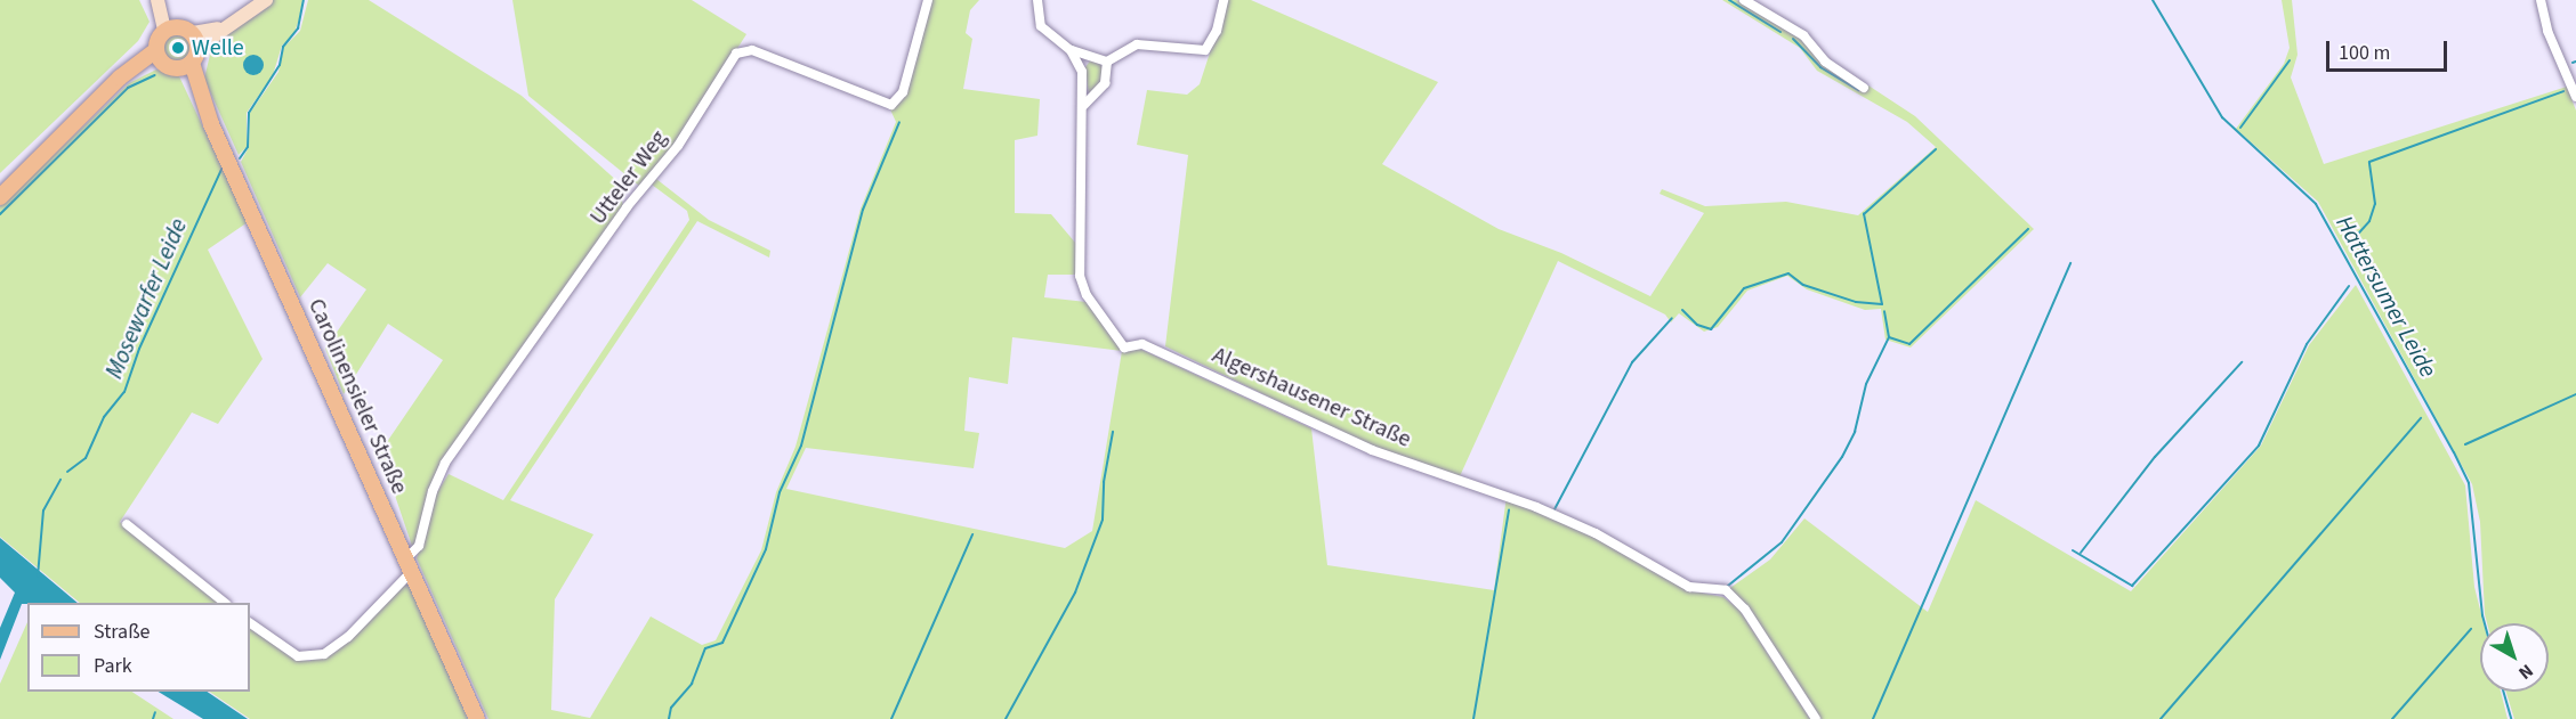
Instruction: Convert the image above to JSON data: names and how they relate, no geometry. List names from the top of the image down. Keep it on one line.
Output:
{"streets":{"main road":["Carolinensieler Straße"],"street":["Utteler Weg","Algershausener Straße"]},"crossings":[["Utteler Weg","Carolinensieler Straße"]],"water":["Hattersumer Leide","Mosewarfer Leide"],"places":["Welle"],"legend":["Straße","Park"],"scale_bar":"100 m","north":"bottom right"}
